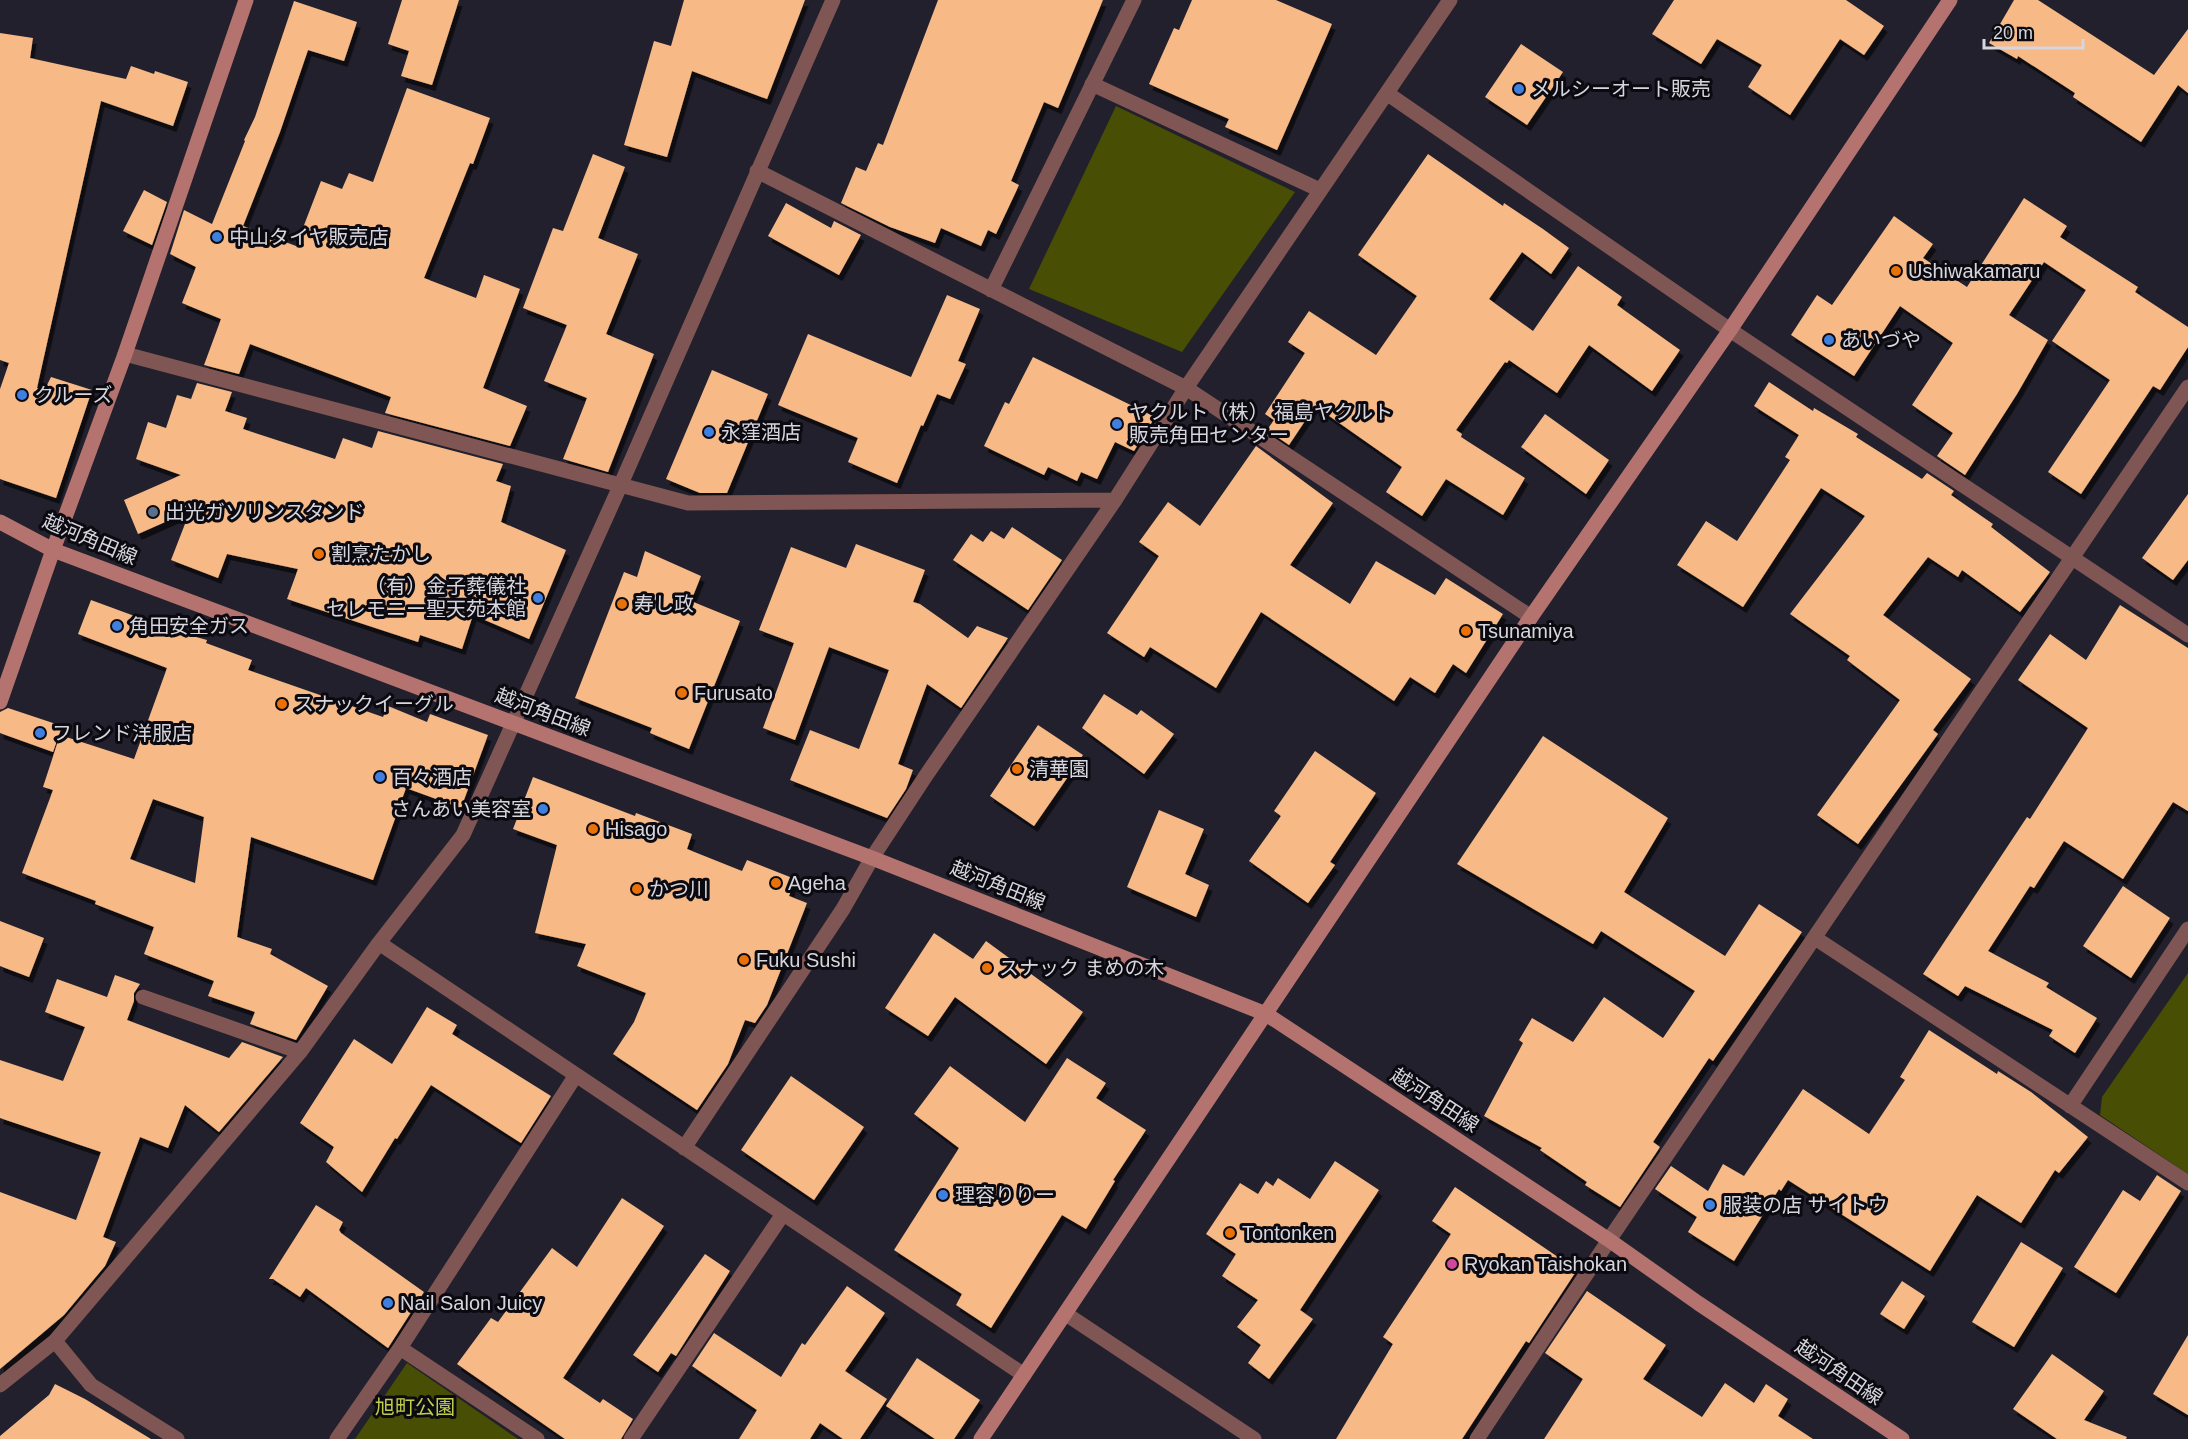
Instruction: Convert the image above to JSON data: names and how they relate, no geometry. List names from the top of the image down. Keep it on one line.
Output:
{"streets":{"street":["越河角田線"]},"parks":["旭町公園"],"places":["メルシーオート販売","中山タイヤ販売店","Ushiwakamaru","あいづや","クルーズ","ヤクルト（株） 福島ヤクルト 販売角田センター","永窪酒店","出光ガソリンスタンド","割烹たかし","（有）金子葬儀社 セレモニー聖天苑本館","寿し政","角田安全ガス","Tsunamiya","Furusato","スナックイーグル","フレンド洋服店","清華園","百々酒店","さんあい美容室","Hisago","Ageha","かつ川","Fuku Sushi","スナック まめの木","理容りりー","服装の店 サイトウ","Tontonken","Ryokan Taishokan","Nail Salon Juicy"],"scale_bar":"20 m"}
